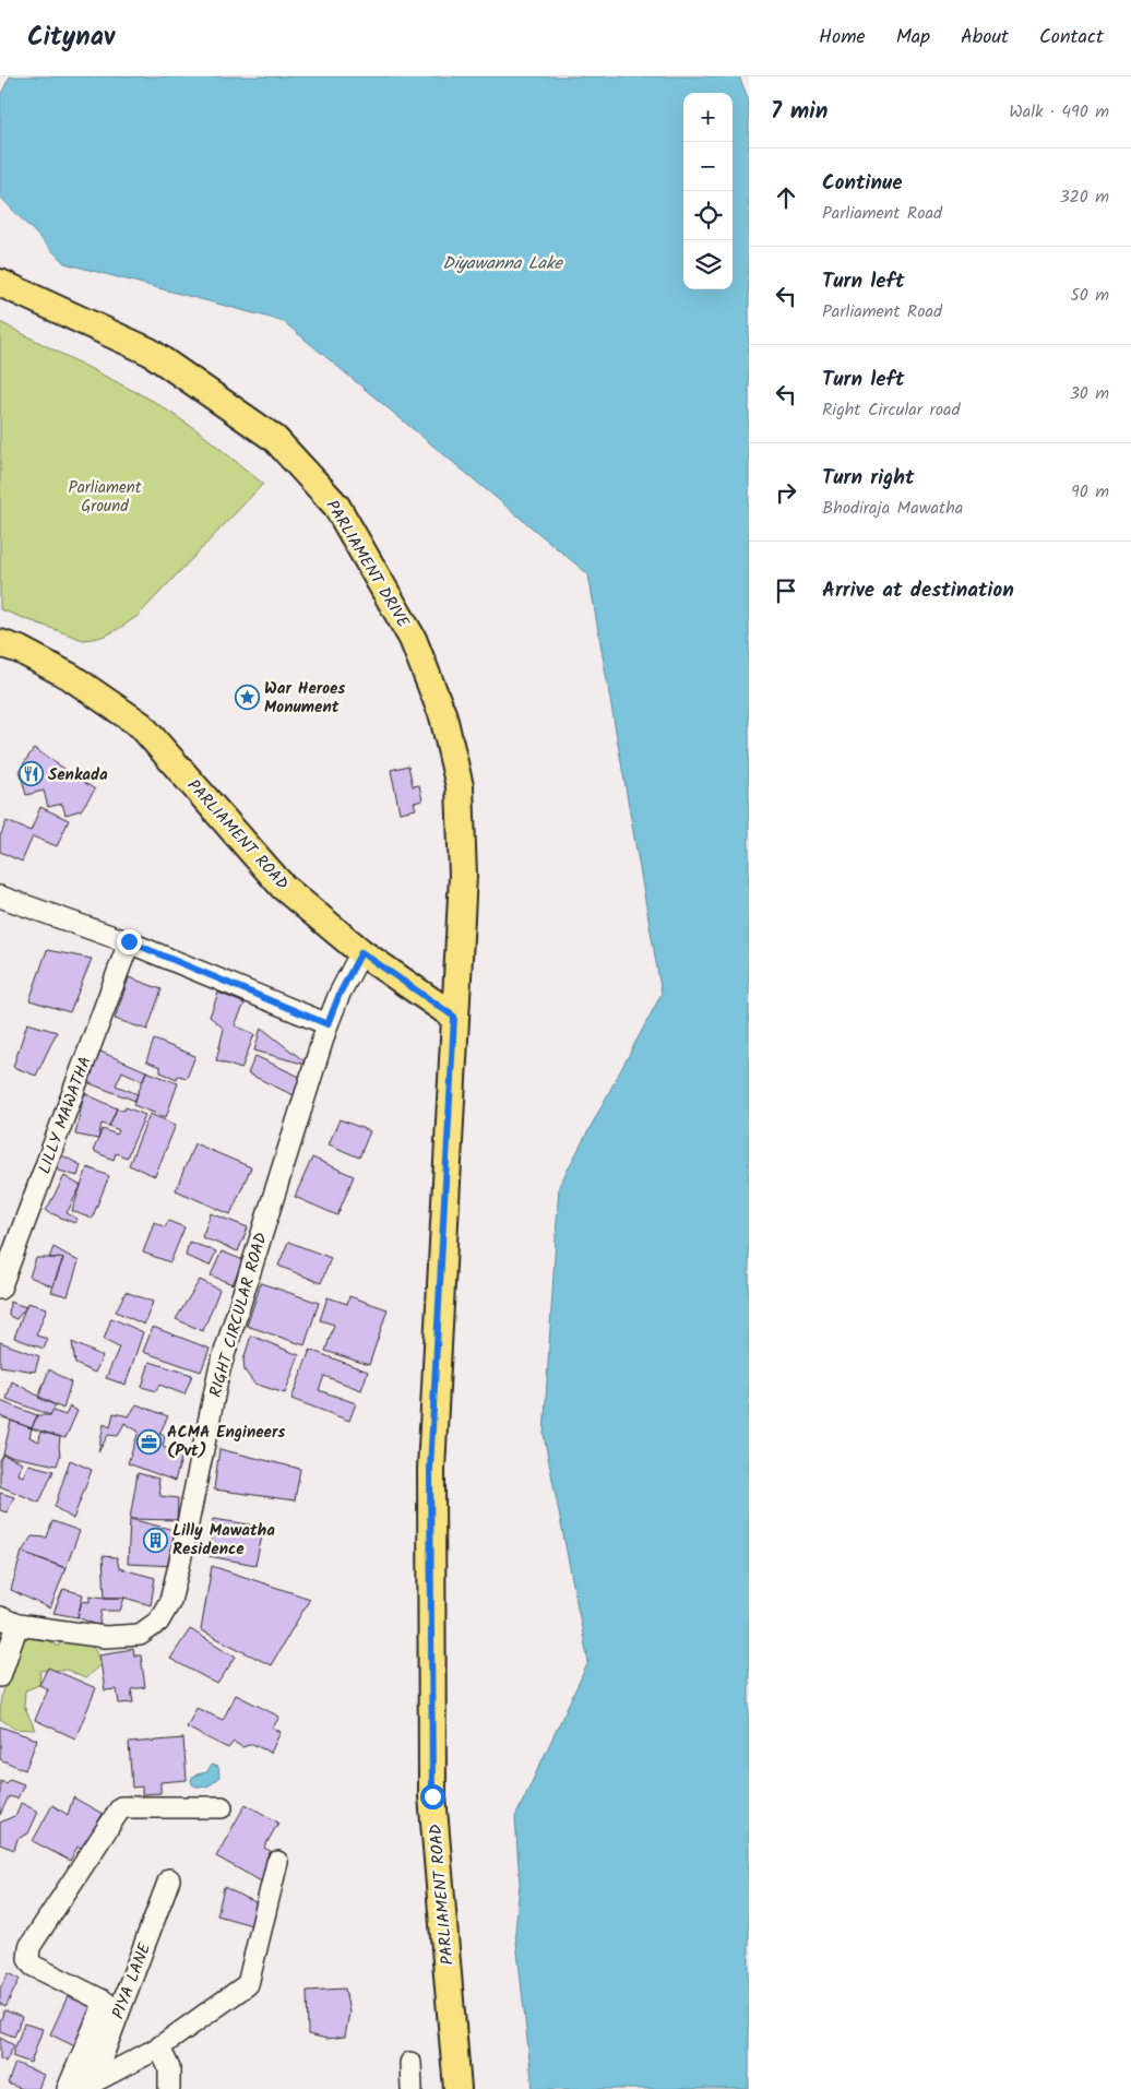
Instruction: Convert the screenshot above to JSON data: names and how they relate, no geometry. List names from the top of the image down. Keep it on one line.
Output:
{"streets":{"main road":["PARLIAMENT DRIVE","PARLIAMENT ROAD"],"street":["LILLY MAWATHA","RIGHT CIRCULAR ROAD","PIYA LANE"]},"crossings":[["PARLIAMENT DRIVE","PARLIAMENT ROAD"],["PARLIAMENT ROAD","RIGHT CIRCULAR ROAD"]],"water":["Diyawanna Lake"],"parks":["Parliament Ground"],"places":{"place":["War Heroes Monument"],"restaurant":["Senkada"],"office":["ACMA Engineers (Pvt)"],"building":["Lilly Mawatha Residence"]},"page":{"header":"Citynav","nav":["Home","Map","About","Contact"],"heading":["7 min","Walk · 490 m"],"map_buttons":["+","−"],"list":[["Continue","Parliament Road","320 m"],["Turn left","Parliament Road","50 m"],["Turn left","Right Circular road","30 m"],["Turn right","Bhodiraja Mawatha","90 m"],"Arrive at destination"]}}
